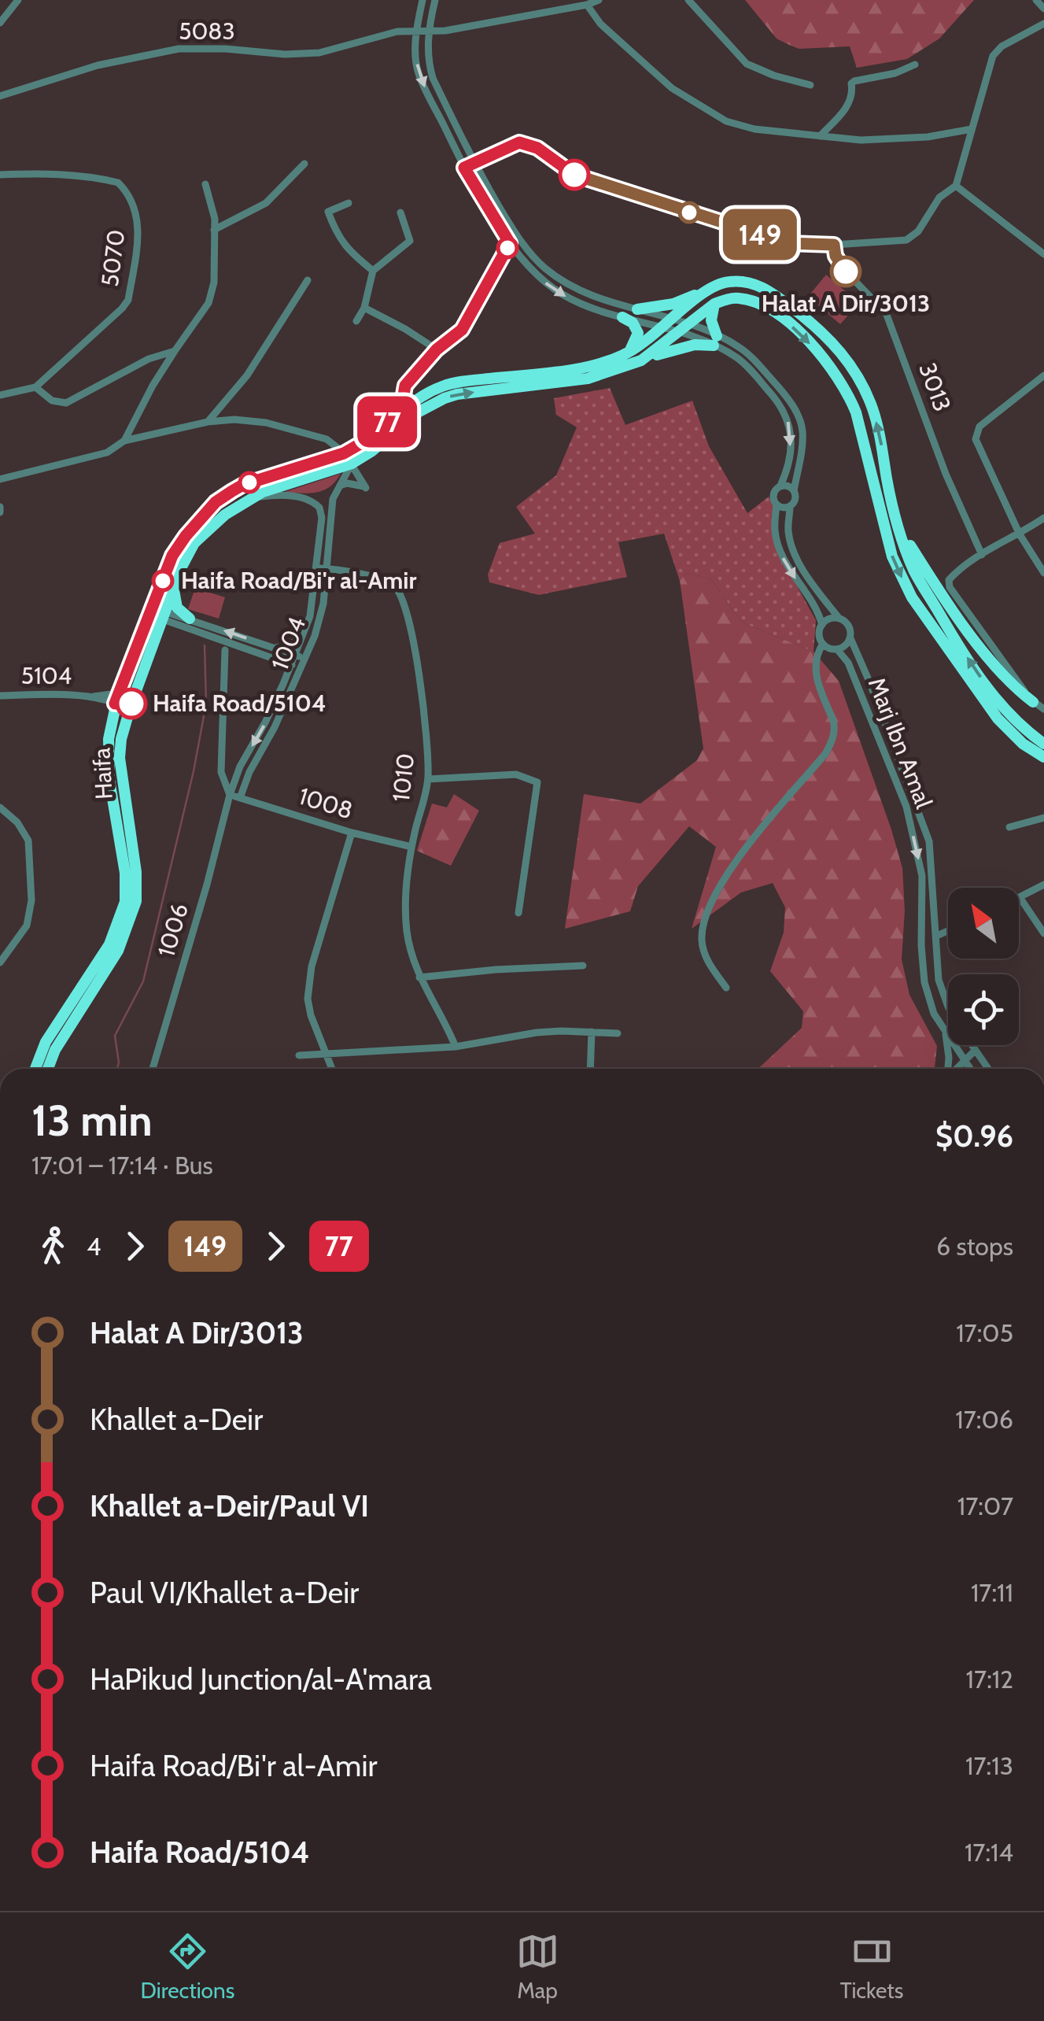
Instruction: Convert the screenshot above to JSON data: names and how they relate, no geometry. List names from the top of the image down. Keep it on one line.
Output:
{"streets":{"highway":["Haifa"],"street":["5083","5070","3013","1004","5104","Marj Ibn Amal","1010","1008","1006"]},"crossings":[["5083","Marj Ibn Amal"],["1004","Haifa"],["1004","1010"],["1004","1008"],["1004","1006"],["5104","Haifa"],["Haifa","1010"],["1010","1008"],["1008","1006"]],"places":["Halat A Dir/3013","Haifa Road/Bi'r al-Amir","Haifa Road/5104"],"lines":["bus line 77","bus line 149"],"north":"top left","page":{"on_map":["149","77"],"heading":["13 min","17:01 – 17:14 · Bus","$0.96"],"legs":["4","149","77","6 stops"],"list":[{"name":"Halat A Dir/3013","value":"17:05"},{"name":"Khallet a-Deir","value":"17:06"},{"name":"Khallet a-Deir/Paul VI","value":"17:07"},{"name":"Paul VI/Khallet a-Deir","value":"17:11"},{"name":"HaPikud Junction/al-A'mara","value":"17:12"},{"name":"Haifa Road/Bi'r al-Amir","value":"17:13"},{"name":"Haifa Road/5104","value":"17:14"}],"tabs":["Directions","Map","Tickets"]}}
